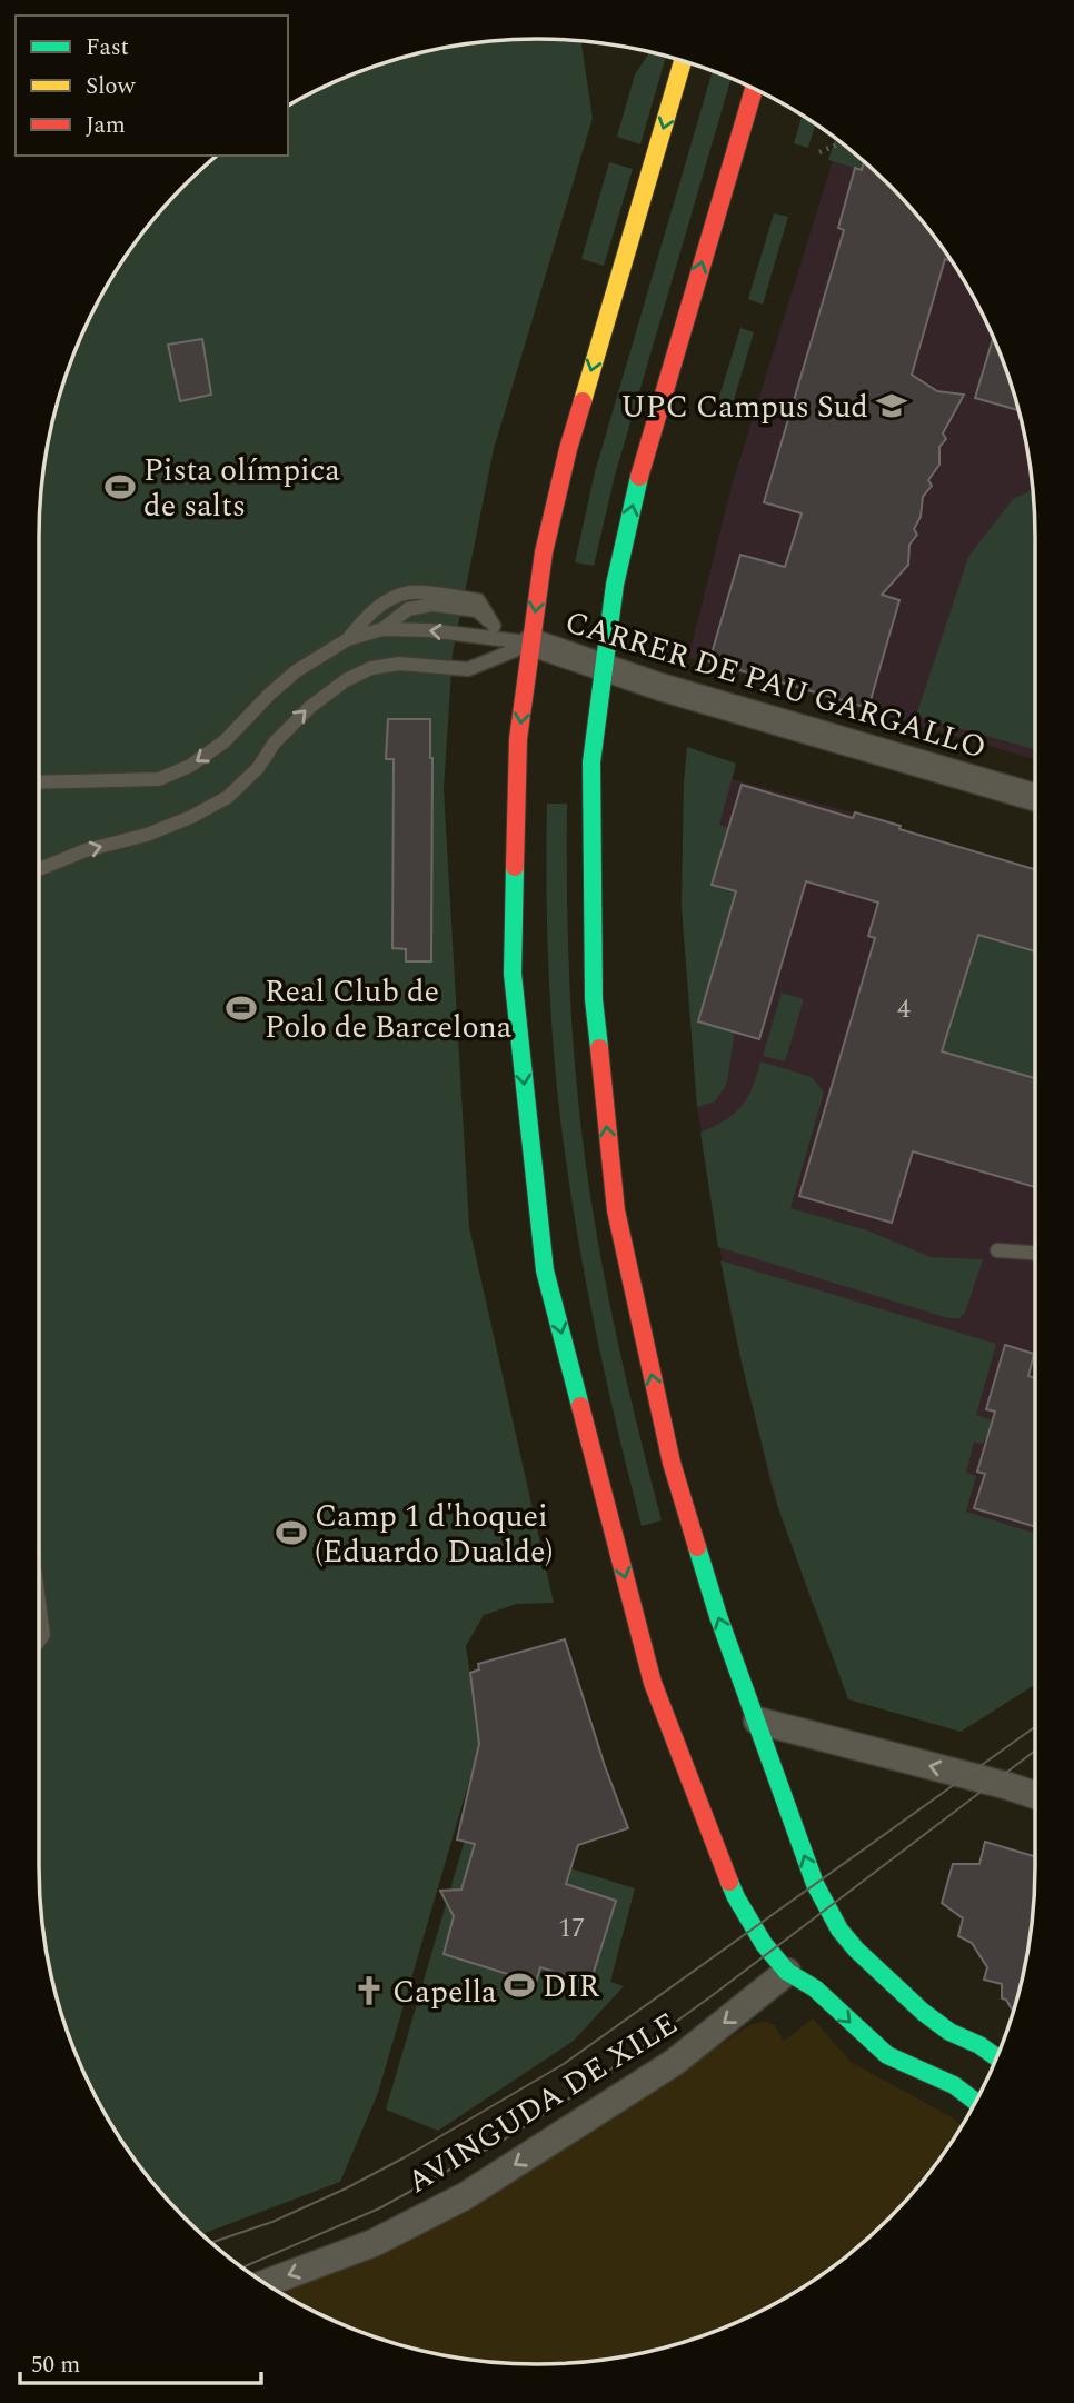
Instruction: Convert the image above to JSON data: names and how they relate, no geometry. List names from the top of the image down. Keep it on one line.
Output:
{"streets":{"street":["CARRER DE PAU GARGALLO","AVINGUDA DE XILE"]},"one_way":["AVINGUDA DE XILE"],"places":{"school or university":["UPC Campus Sud"],"sports":["Pista olímpica de salts","Real Club de Polo de Barcelona","Camp 1 d'hoquei (Eduardo Dualde)","DIR"],"church":["Capella"]},"house_numbers":["4","17"],"legend":["Fast","Slow","Jam"],"scale_bar":"50 m"}
